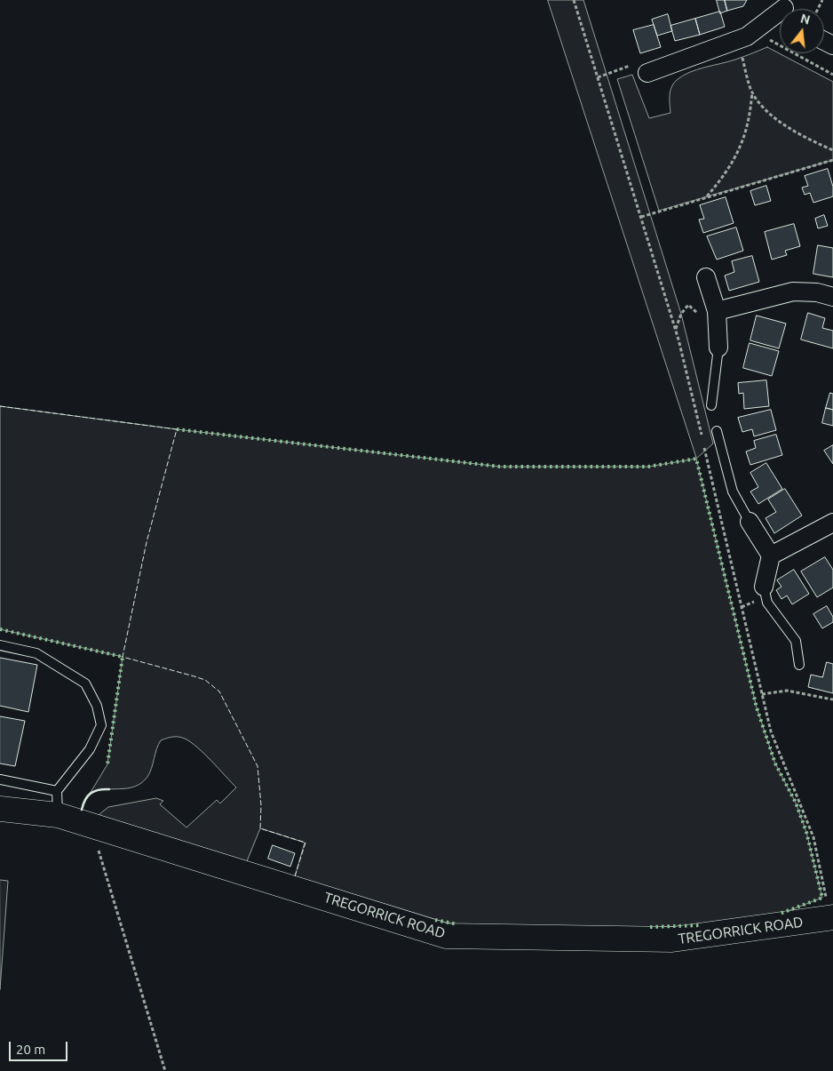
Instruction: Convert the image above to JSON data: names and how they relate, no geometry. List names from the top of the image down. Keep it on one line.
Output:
{"streets":{"street":["TREGORRICK ROAD"]},"scale_bar":"20 m","north":"top"}
